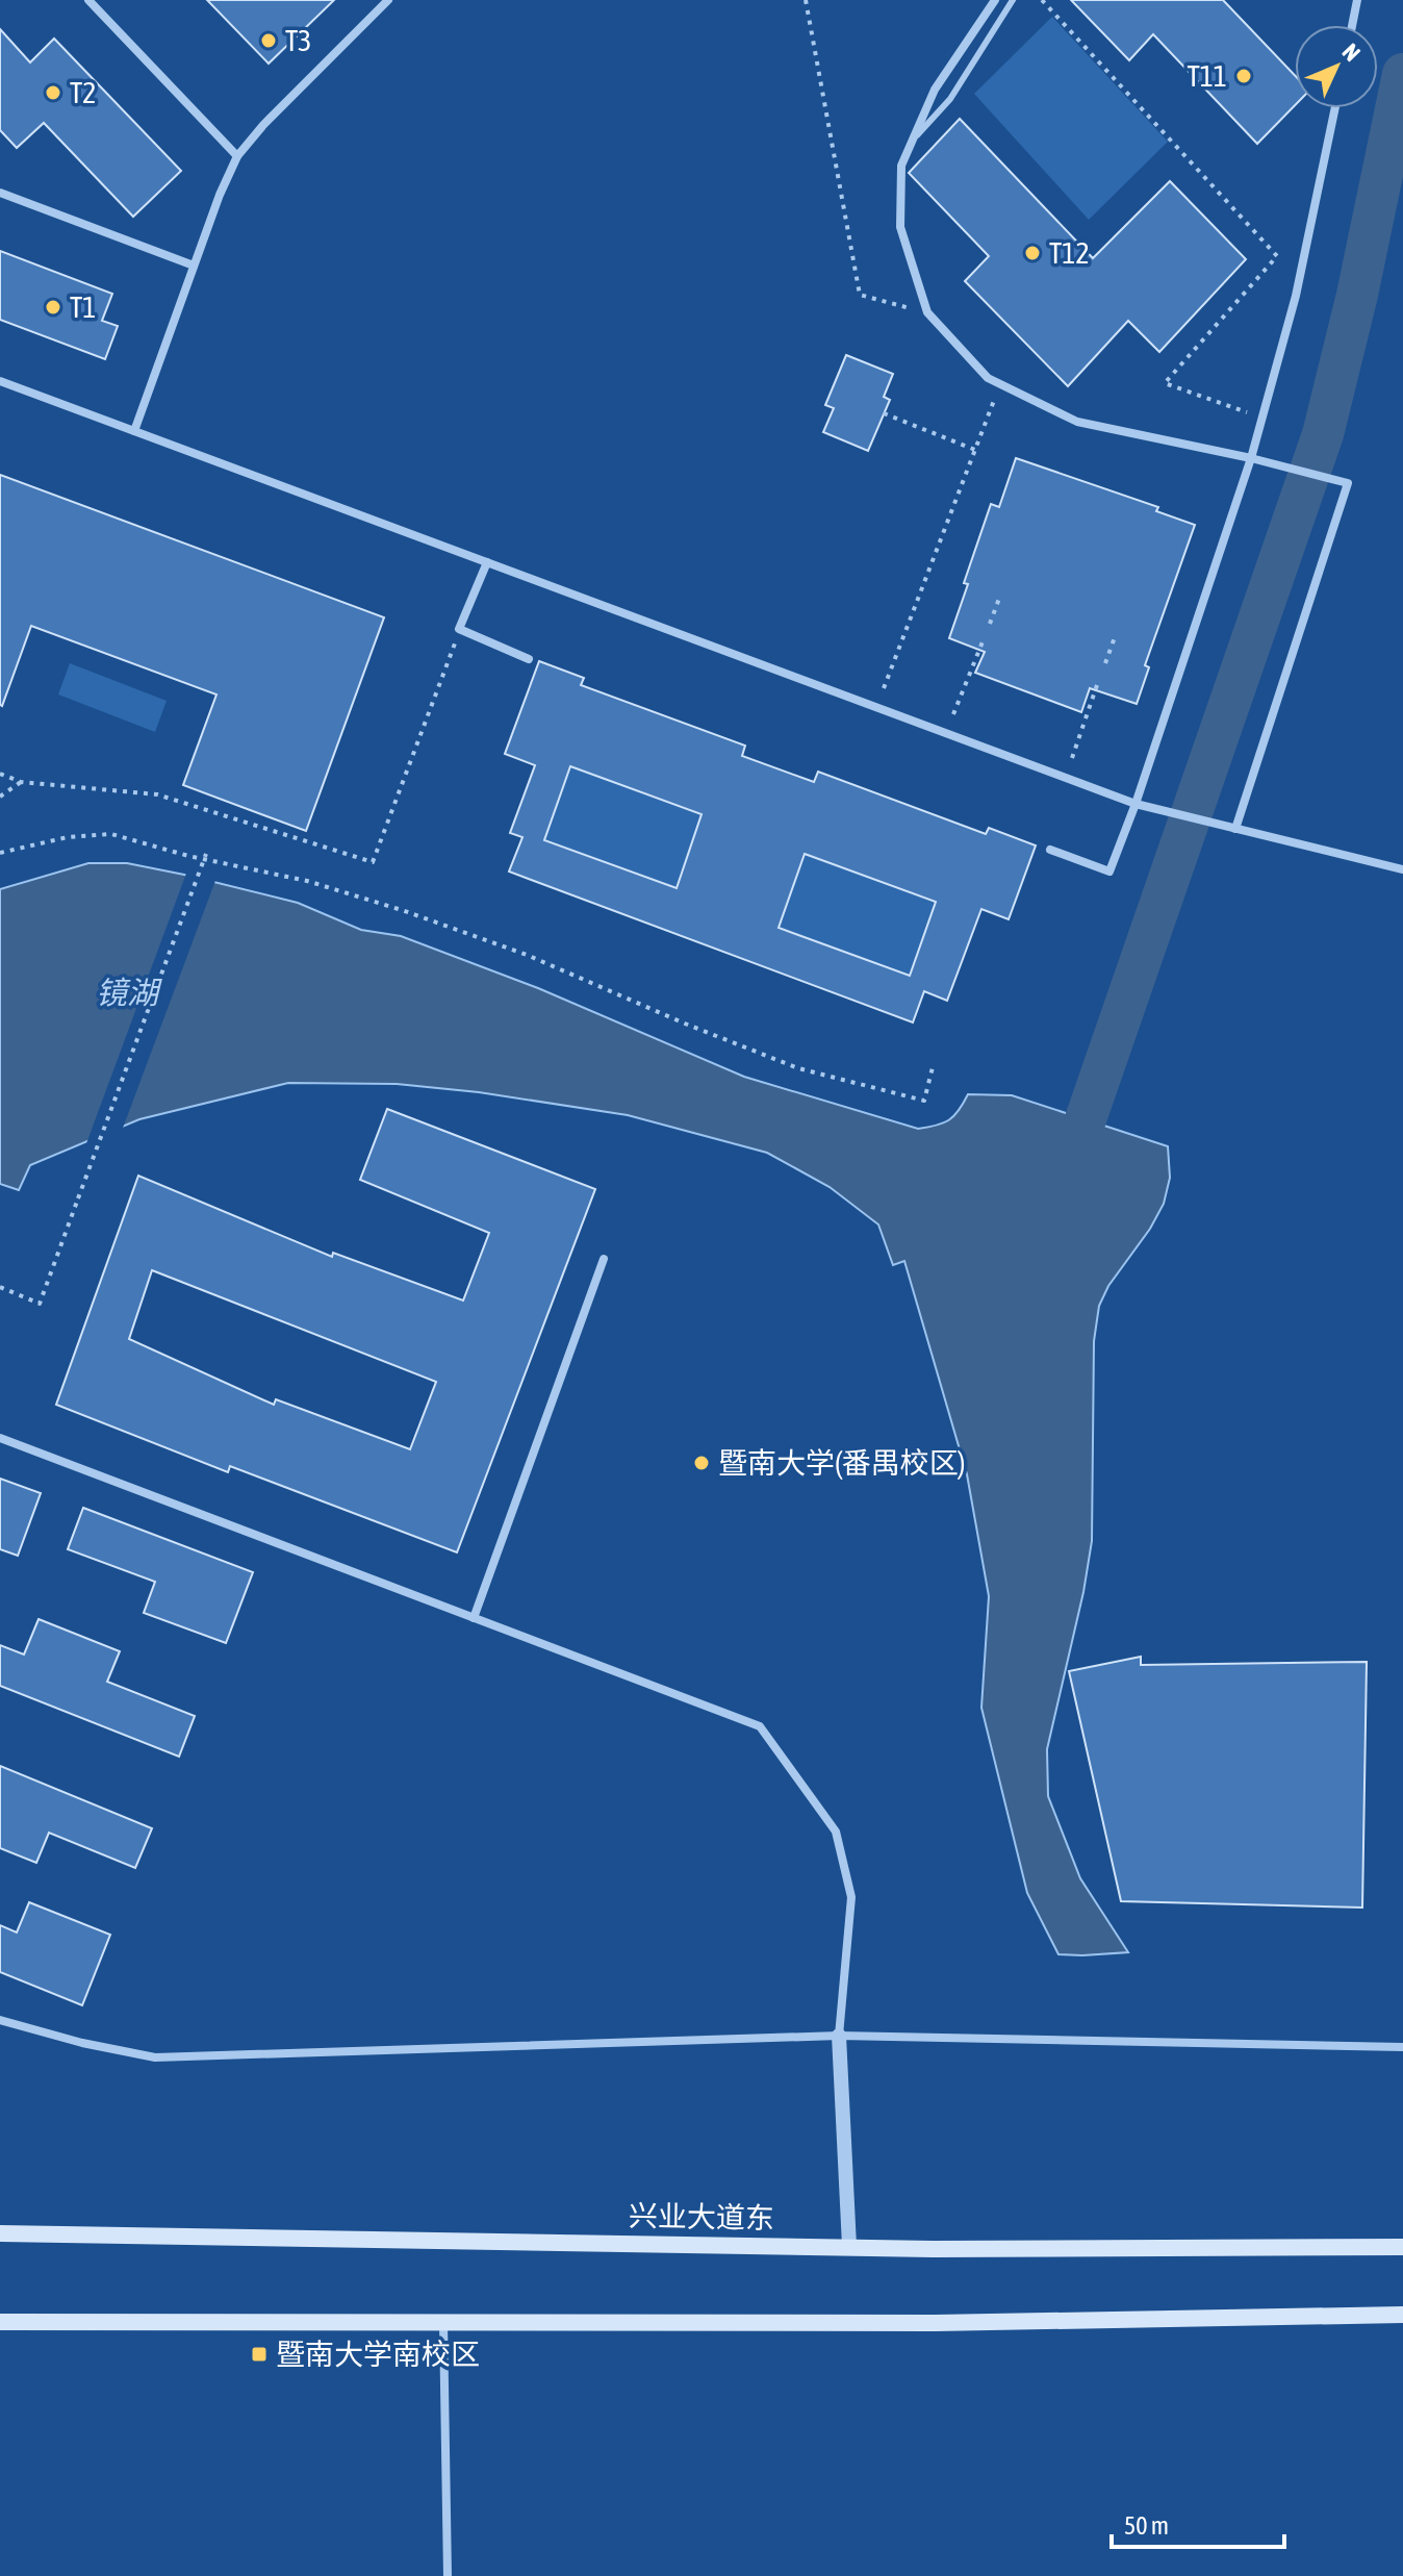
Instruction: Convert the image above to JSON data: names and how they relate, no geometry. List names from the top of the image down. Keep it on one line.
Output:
{"streets":{"main road":["兴业大道东"]},"water":["镜湖"],"places":{"other":["T3","T11","T2","T12","T1","暨南大学(番禺校区)"],"transit":["暨南大学南校区"]},"scale_bar":"50 m","north":"top right"}
